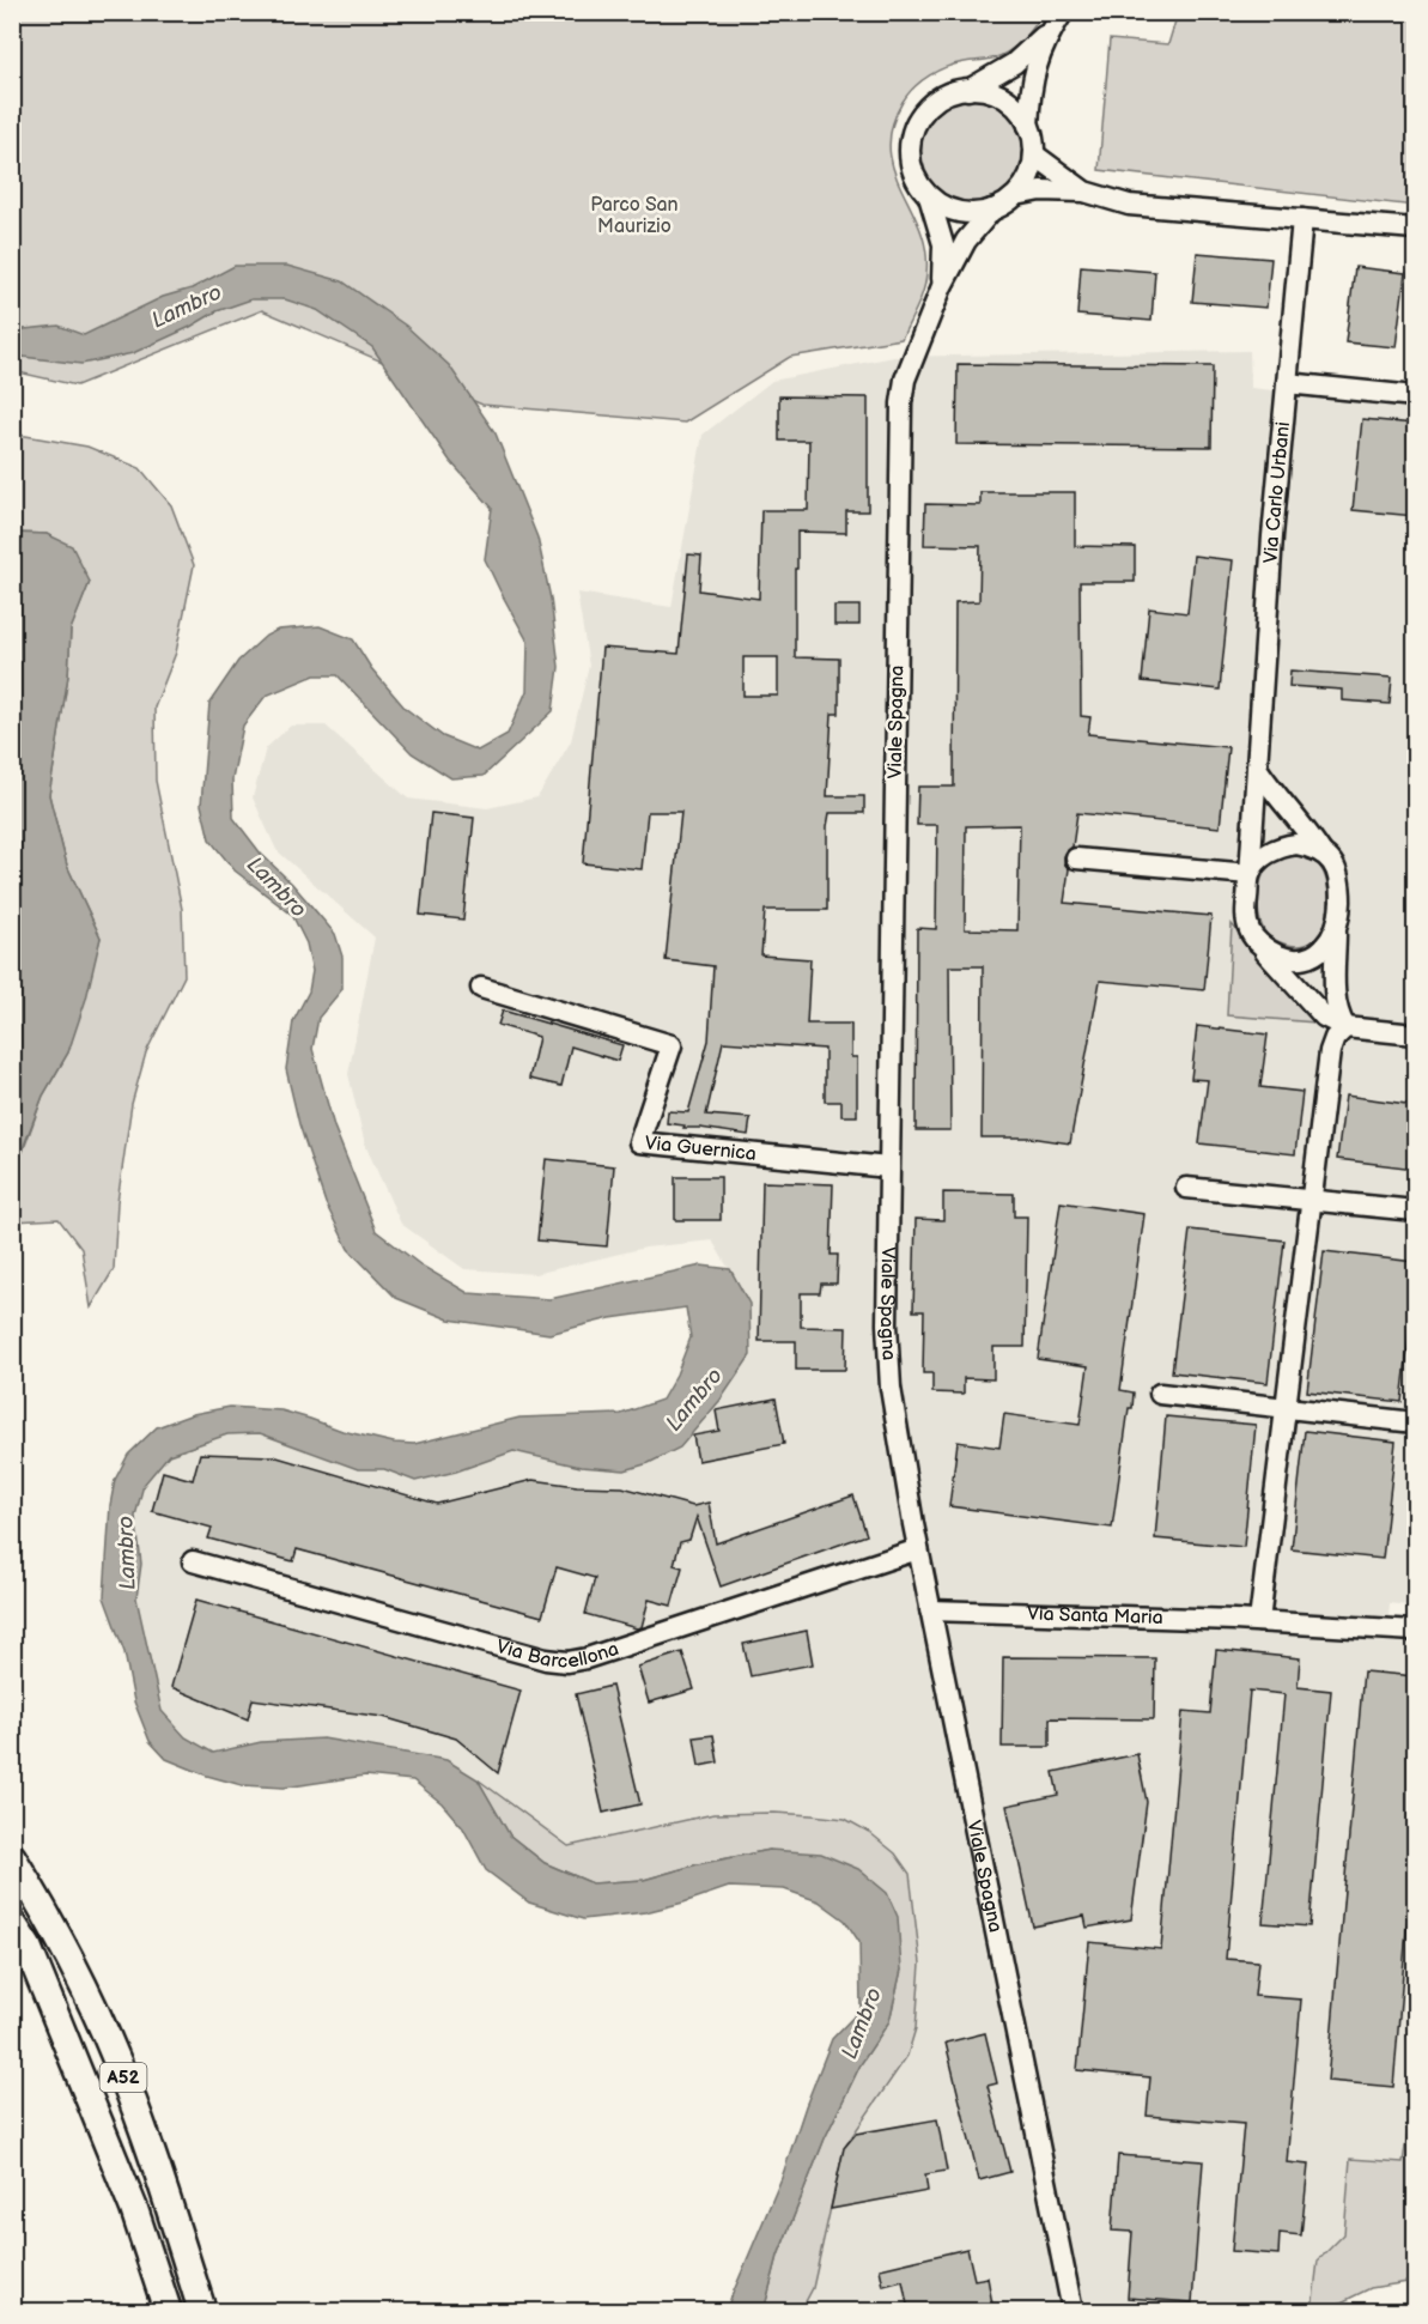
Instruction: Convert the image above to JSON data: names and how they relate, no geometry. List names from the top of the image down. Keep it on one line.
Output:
{"streets":{"highway":["A52"],"street":["Via Carlo Urbani","Viale Spagna","Via Guernica","Via Santa Maria","Via Barcellona"]},"crossings":[["Viale Spagna","Via Guernica"],["Viale Spagna","Via Santa Maria"],["Viale Spagna","Via Barcellona"]],"water":["Lambro"],"parks":["Parco San Maurizio"]}
